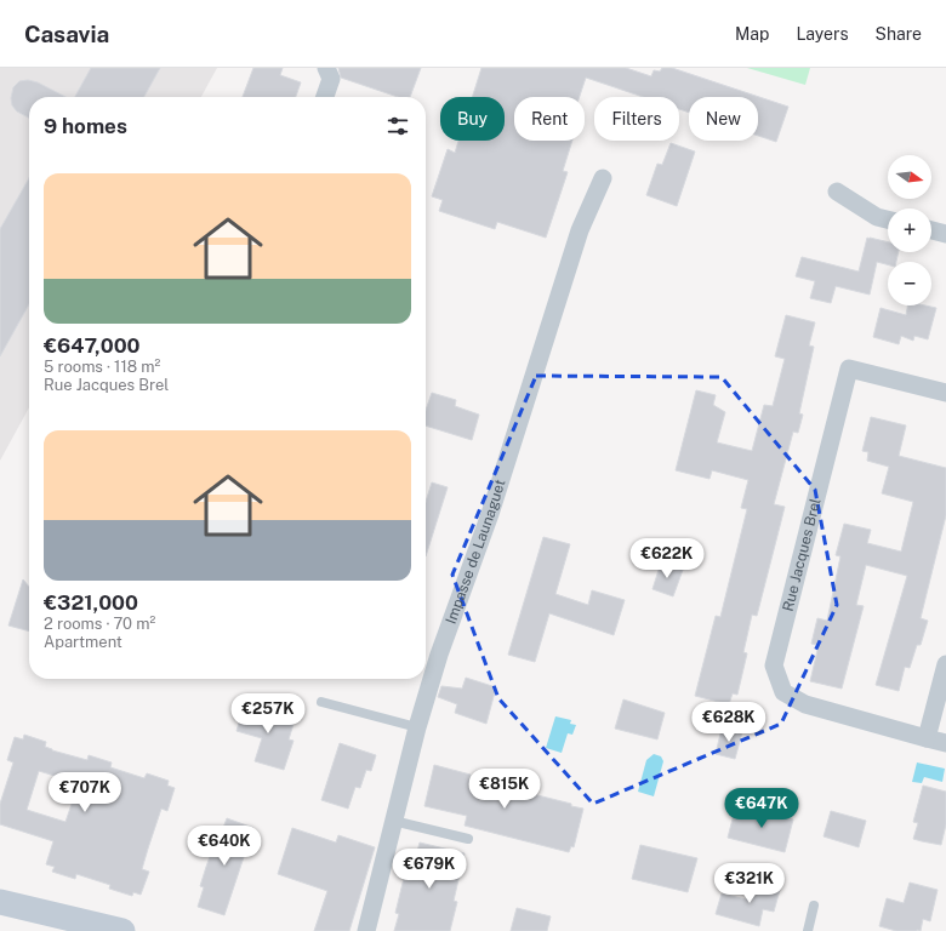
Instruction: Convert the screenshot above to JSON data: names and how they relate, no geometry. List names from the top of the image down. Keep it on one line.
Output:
{"streets":{"street":["Impasse de Launaguet","Rue Jacques Brel"]},"north":"right","page":{"header":"Casavia","nav":["Map","Layers","Share"],"chip":["Buy","Rent","Filters","New"],"heading":"9 homes","map_buttons":["+","−"],"list":[{"name":"€647,000","note":"5 rooms · 118 m² · Rue Jacques Brel"},{"name":"€321,000","note":"2 rooms · 70 m² · Apartment"}],"price":["€622K","€257K","€628K","€815K","€707K","€647K","€640K","€679K","€321K"]}}
